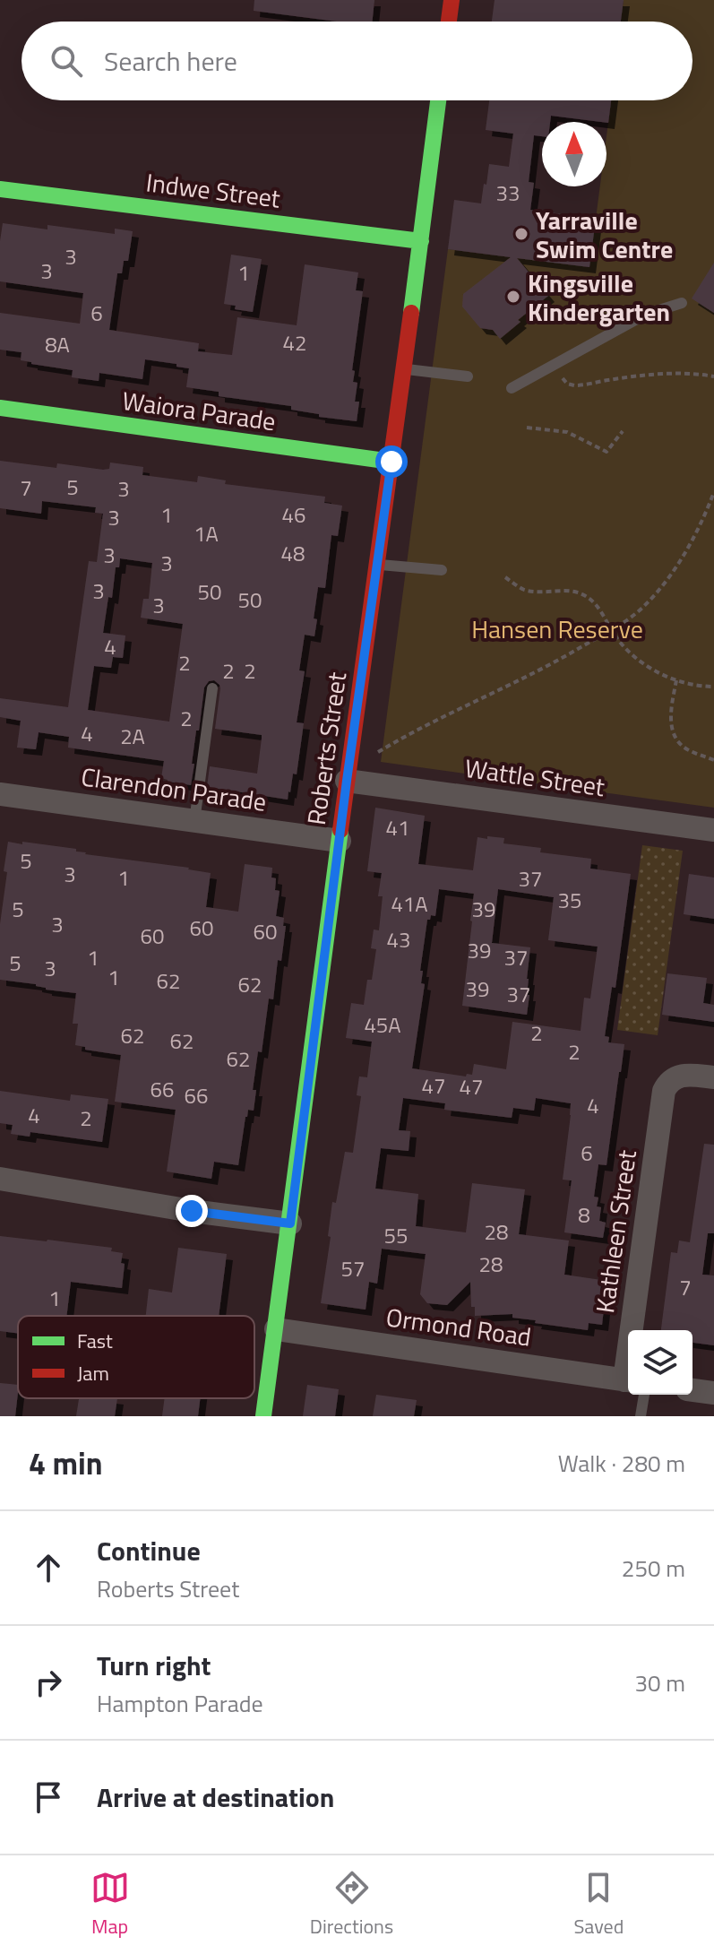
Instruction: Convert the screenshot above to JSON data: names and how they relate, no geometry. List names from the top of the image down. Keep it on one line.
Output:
{"streets":{"street":["Indwe Street","Waiora Parade","Roberts Street","Wattle Street","Clarendon Parade","Kathleen Street","Ormond Road"]},"crossings":[["Indwe Street","Roberts Street"],["Waiora Parade","Roberts Street"],["Roberts Street","Wattle Street"],["Roberts Street","Clarendon Parade"],["Roberts Street","Ormond Road"]],"parks":["Hansen Reserve"],"places":["Yarraville Swim Centre","Kingsville Kindergarten"],"house_numbers":["33","3","3","1","6","42","8A","5","7","3","1","46","3","1A","48","3","3","3","50","50","3","4","2","2","2","2","4","2A","41","5","3","1","37","35","41A","5","39","3","60","60","60","43","39","1","37","5","3","1","62","62","39","37","45A","2","62","62","2","62","47","47","66","66","4","4","2","6","8","28","55","28","57","7","1"],"legend":["Fast","Jam"],"north":"top","page":{"search":"Search here","heading":["4 min","Walk · 280 m"],"list":[["Continue","Roberts Street","250 m"],["Turn right","Hampton Parade","30 m"],"Arrive at destination"],"nav":["Map","Directions","Saved"]}}
